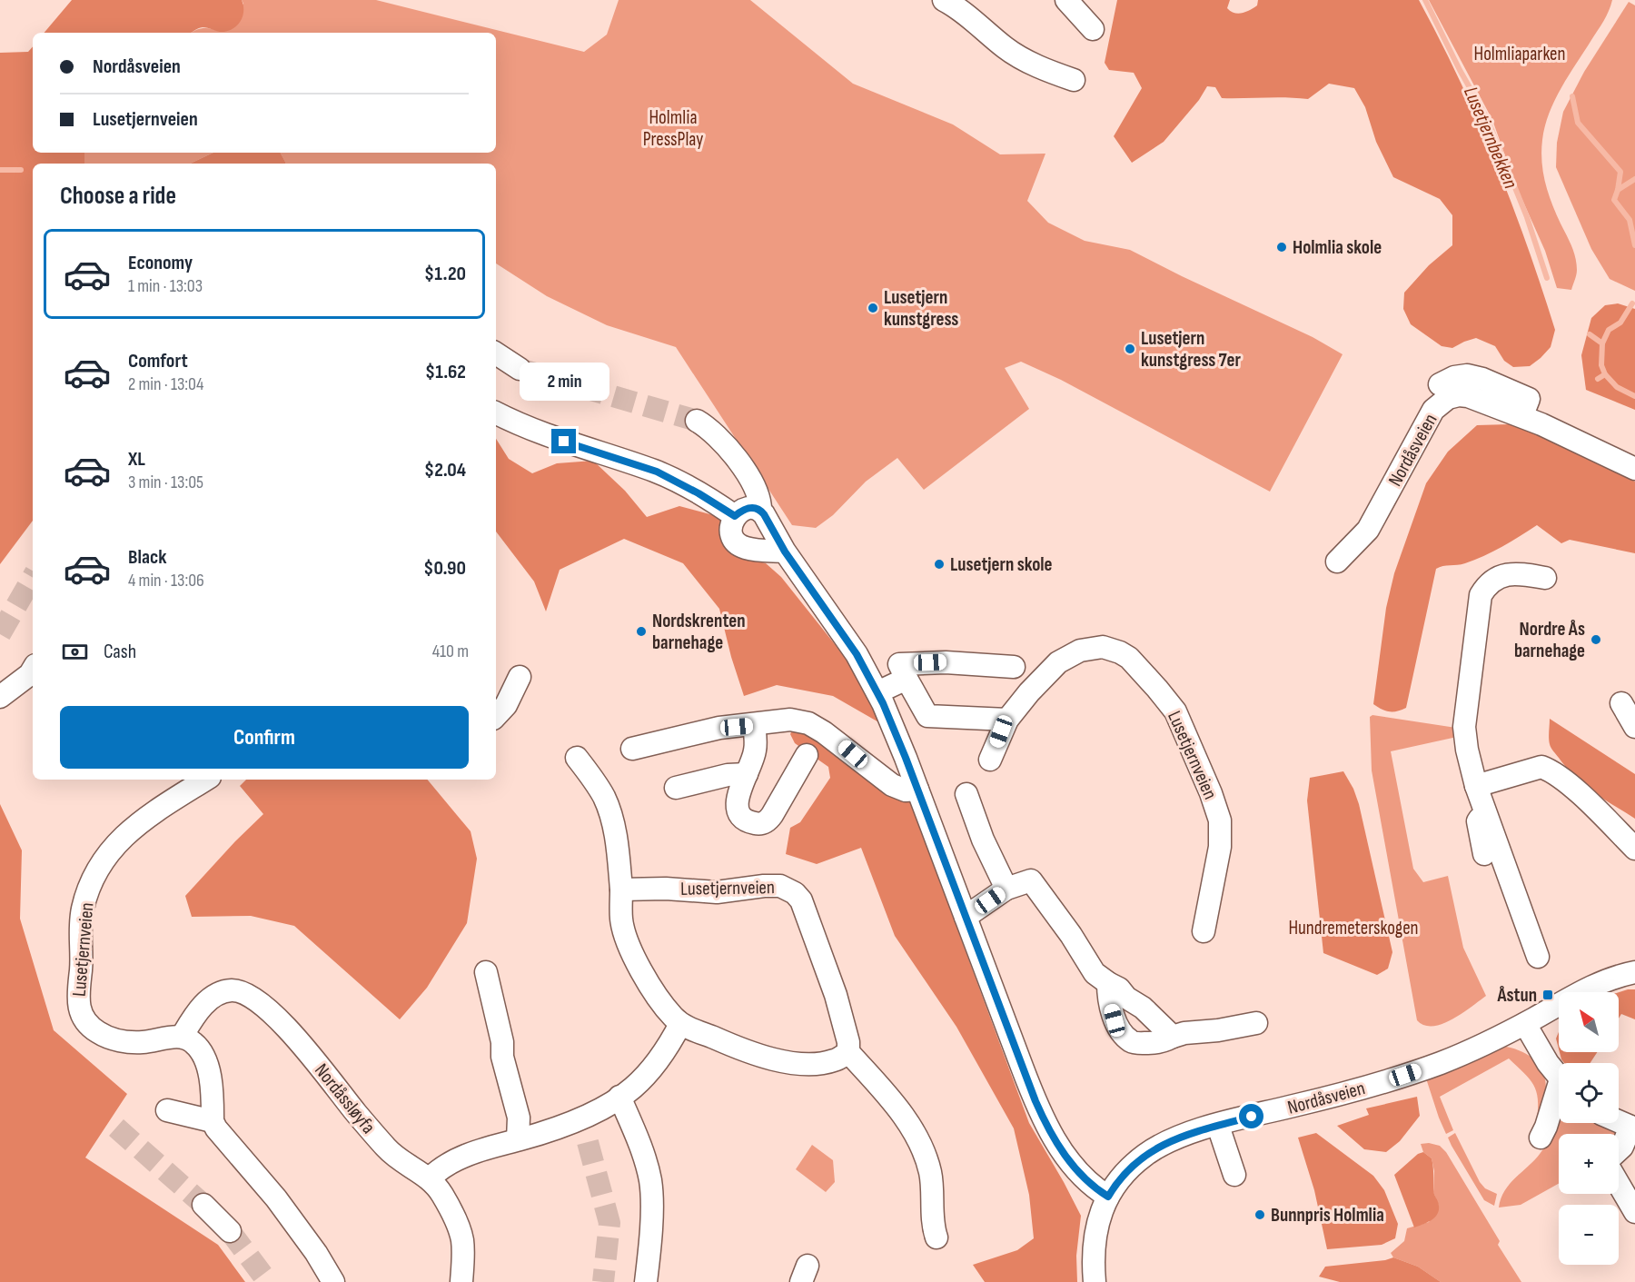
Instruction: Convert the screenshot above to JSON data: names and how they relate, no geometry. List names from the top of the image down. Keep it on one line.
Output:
{"streets":{"street":["Nordåsveien","Lusetjernveien","Nordåssløyfa"]},"crossings":[["Lusetjernveien","Nordåssløyfa"]],"water":["Lusetjernbekken"],"parks":["Holmliaparken","Holmlia PressPlay","Hundremeterskogen"],"places":{"other":["Holmlia skole","Lusetjern kunstgress","Lusetjern kunstgress 7er","Lusetjern skole","Nordskrenten barnehage","Nordre Ås barnehage","Bunnpris Holmlia"],"transit":["Åstun"]},"north":"top left","page":{"banner":["Nordåsveien","Lusetjernveien"],"heading":"Choose a ride","list":[{"name":"Economy","note":"1 min · 13:03","value":"$1.20"},{"name":"Comfort","note":"2 min · 13:04","value":"$1.62"},{"name":"XL","note":"3 min · 13:05","value":"$2.04"},{"name":"Black","note":"4 min · 13:06","value":"$0.90"}],"bubble":"2 min","pay":["Cash","410 m"],"buttons":"Confirm","map_buttons":["+","−"]}}
